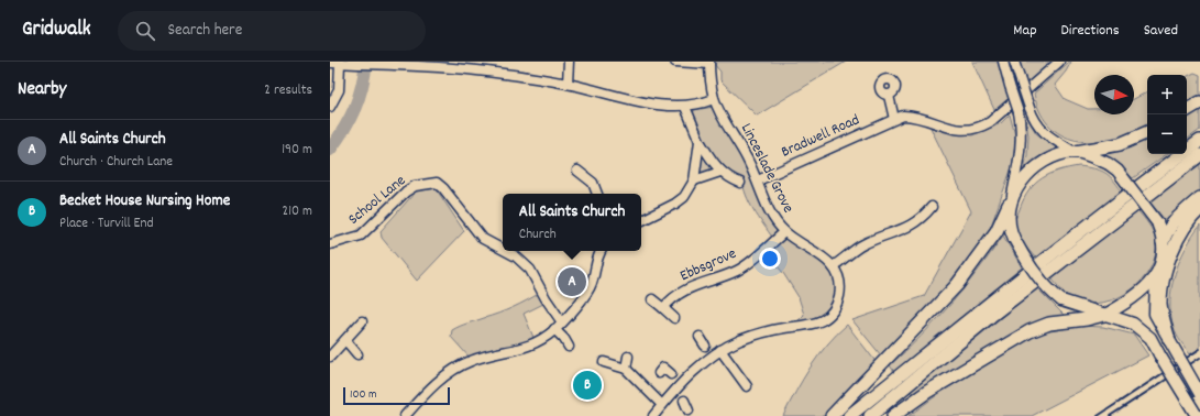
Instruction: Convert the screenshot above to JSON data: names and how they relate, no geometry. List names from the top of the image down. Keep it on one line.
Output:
{"streets":{"street":["Bradwell Road","Linceslade Grove","School Lane","Ebbsgrove"]},"crossings":[["Bradwell Road","Linceslade Grove"],["Linceslade Grove","Ebbsgrove"]],"scale_bar":"100 m","north":"right","page":{"header":"Gridwalk","search":"Search here","nav":["Map","Directions","Saved"],"heading":["Nearby","2 results"],"map_buttons":["+","−"],"list":[{"mark":"A","name":"All Saints Church","note":"Church · Church Lane","value":"190 m"},{"mark":"B","name":"Becket House Nursing Home","note":"Place · Turvill End","value":"210 m"}],"popup":["All Saints Church","Church"],"pins":["A","B"],"scale":"100 m"}}
